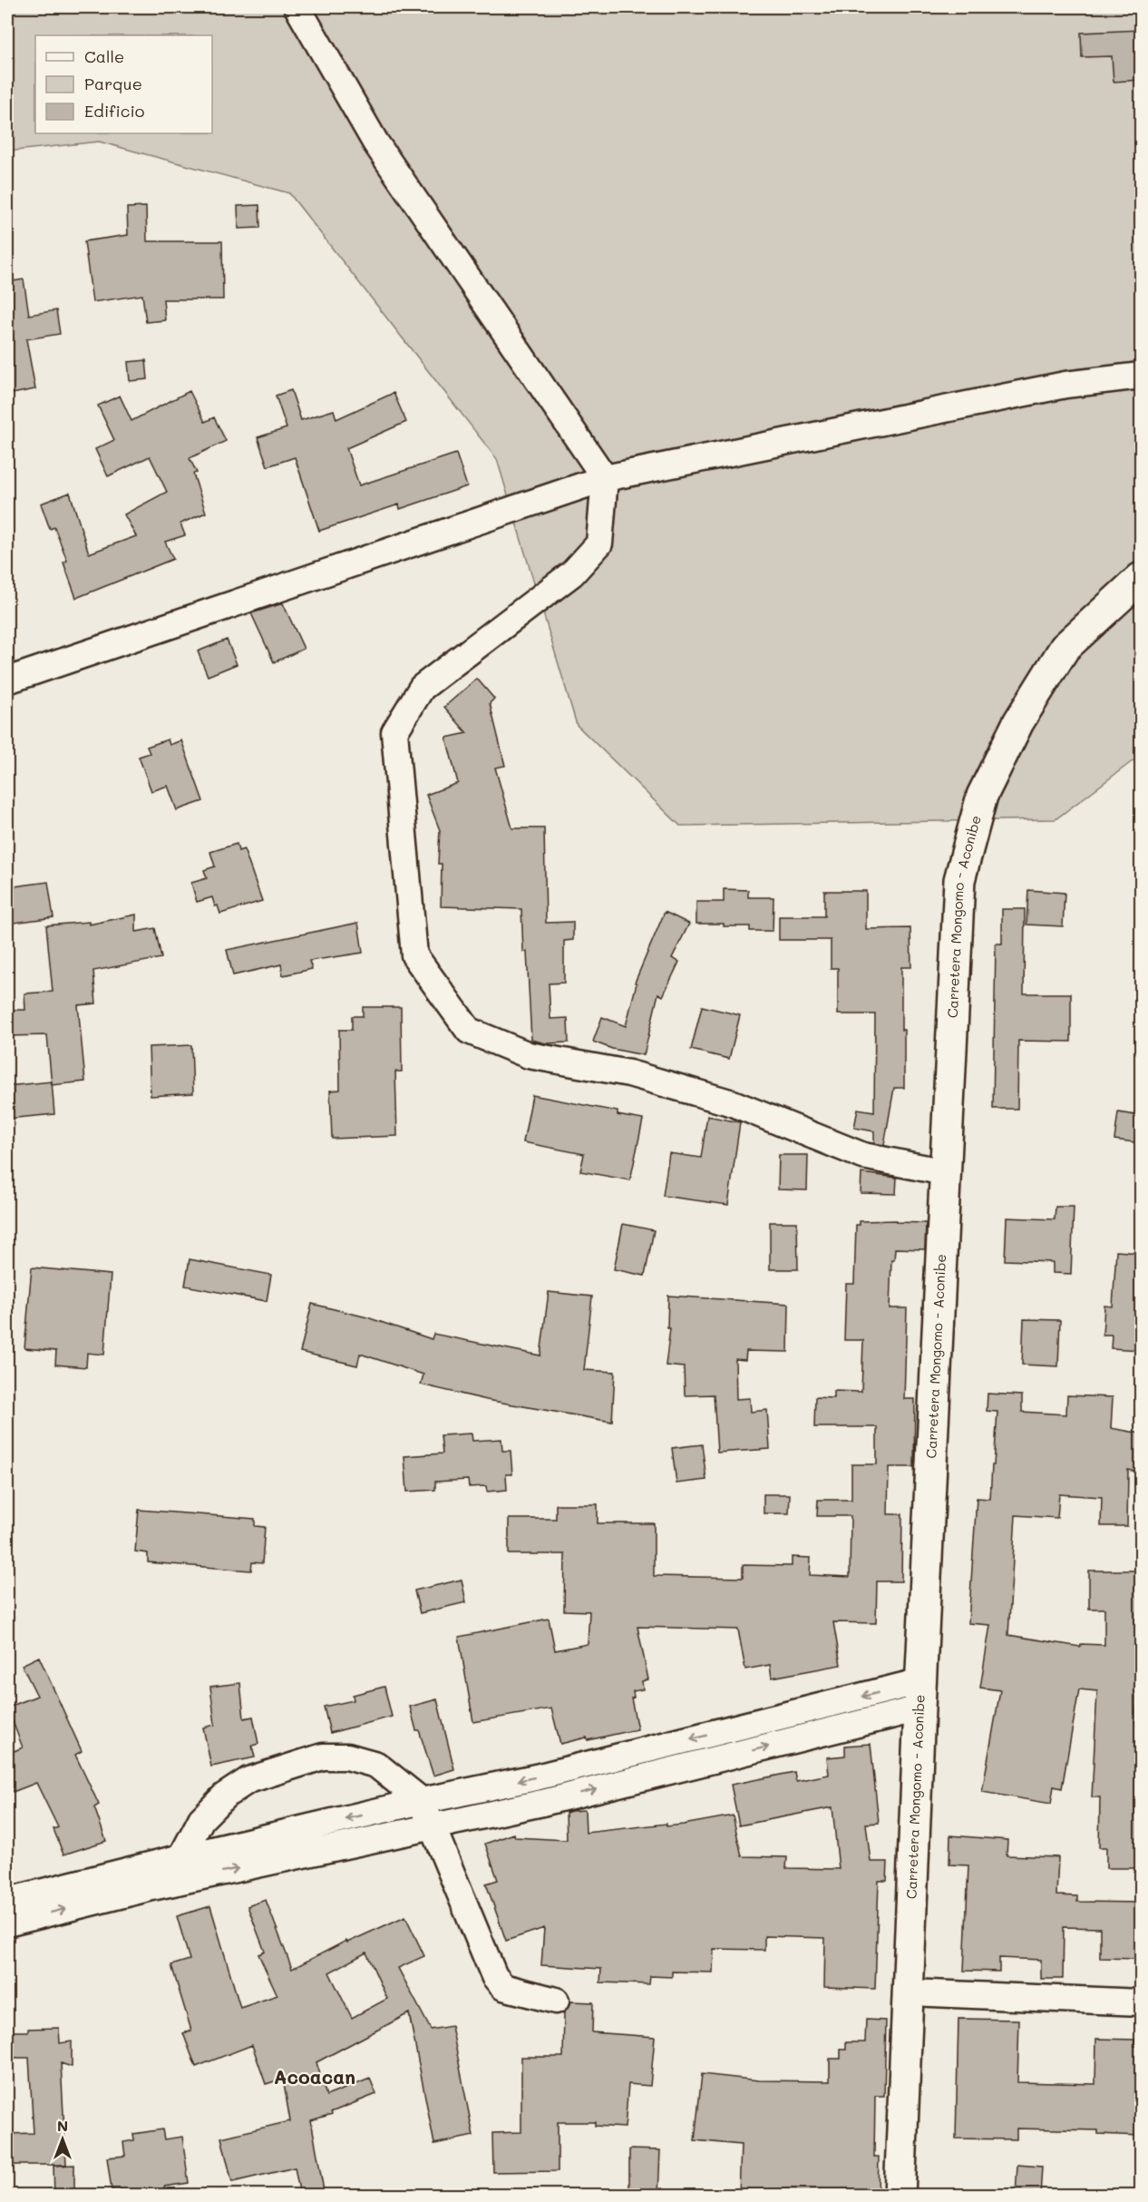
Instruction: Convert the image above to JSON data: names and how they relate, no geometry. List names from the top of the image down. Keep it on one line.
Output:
{"streets":{"main road":["Carretera Mongomo - Aconibe"]},"districts":["Acoacan"],"legend":["Calle","Parque","Edificio"],"north":"top"}
